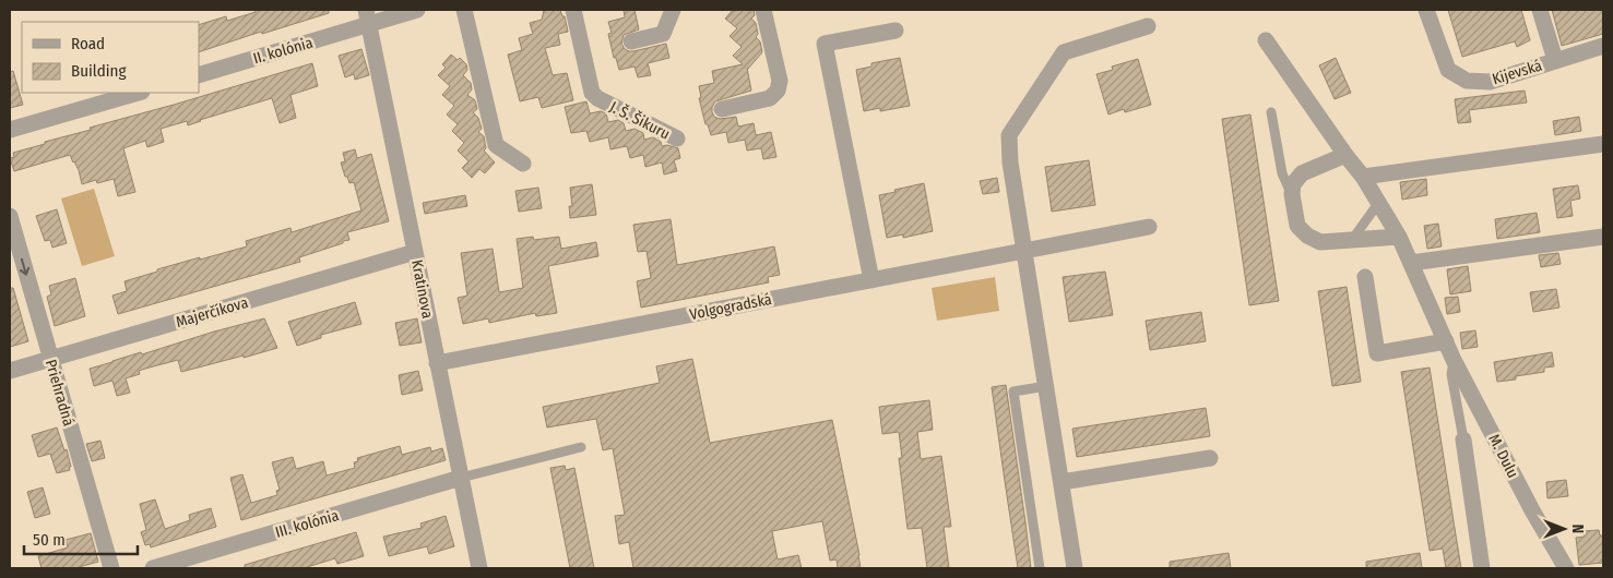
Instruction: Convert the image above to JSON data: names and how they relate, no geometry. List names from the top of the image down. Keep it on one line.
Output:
{"streets":{"street":["II. kolónia","Kijevská","J. Š. Šikuru","Kratinova","Volgogradská","Majerčíkova","Priehradná","M. Dulu","III. kolónia"]},"crossings":[["II. kolónia","Kratinova"],["Kratinova","Volgogradská"],["Kratinova","Majerčíkova"],["Kratinova","III. kolónia"],["Majerčíkova","Priehradná"]],"one_way":["Priehradná"],"legend":["Road","Building"],"scale_bar":"50 m","north":"right"}
